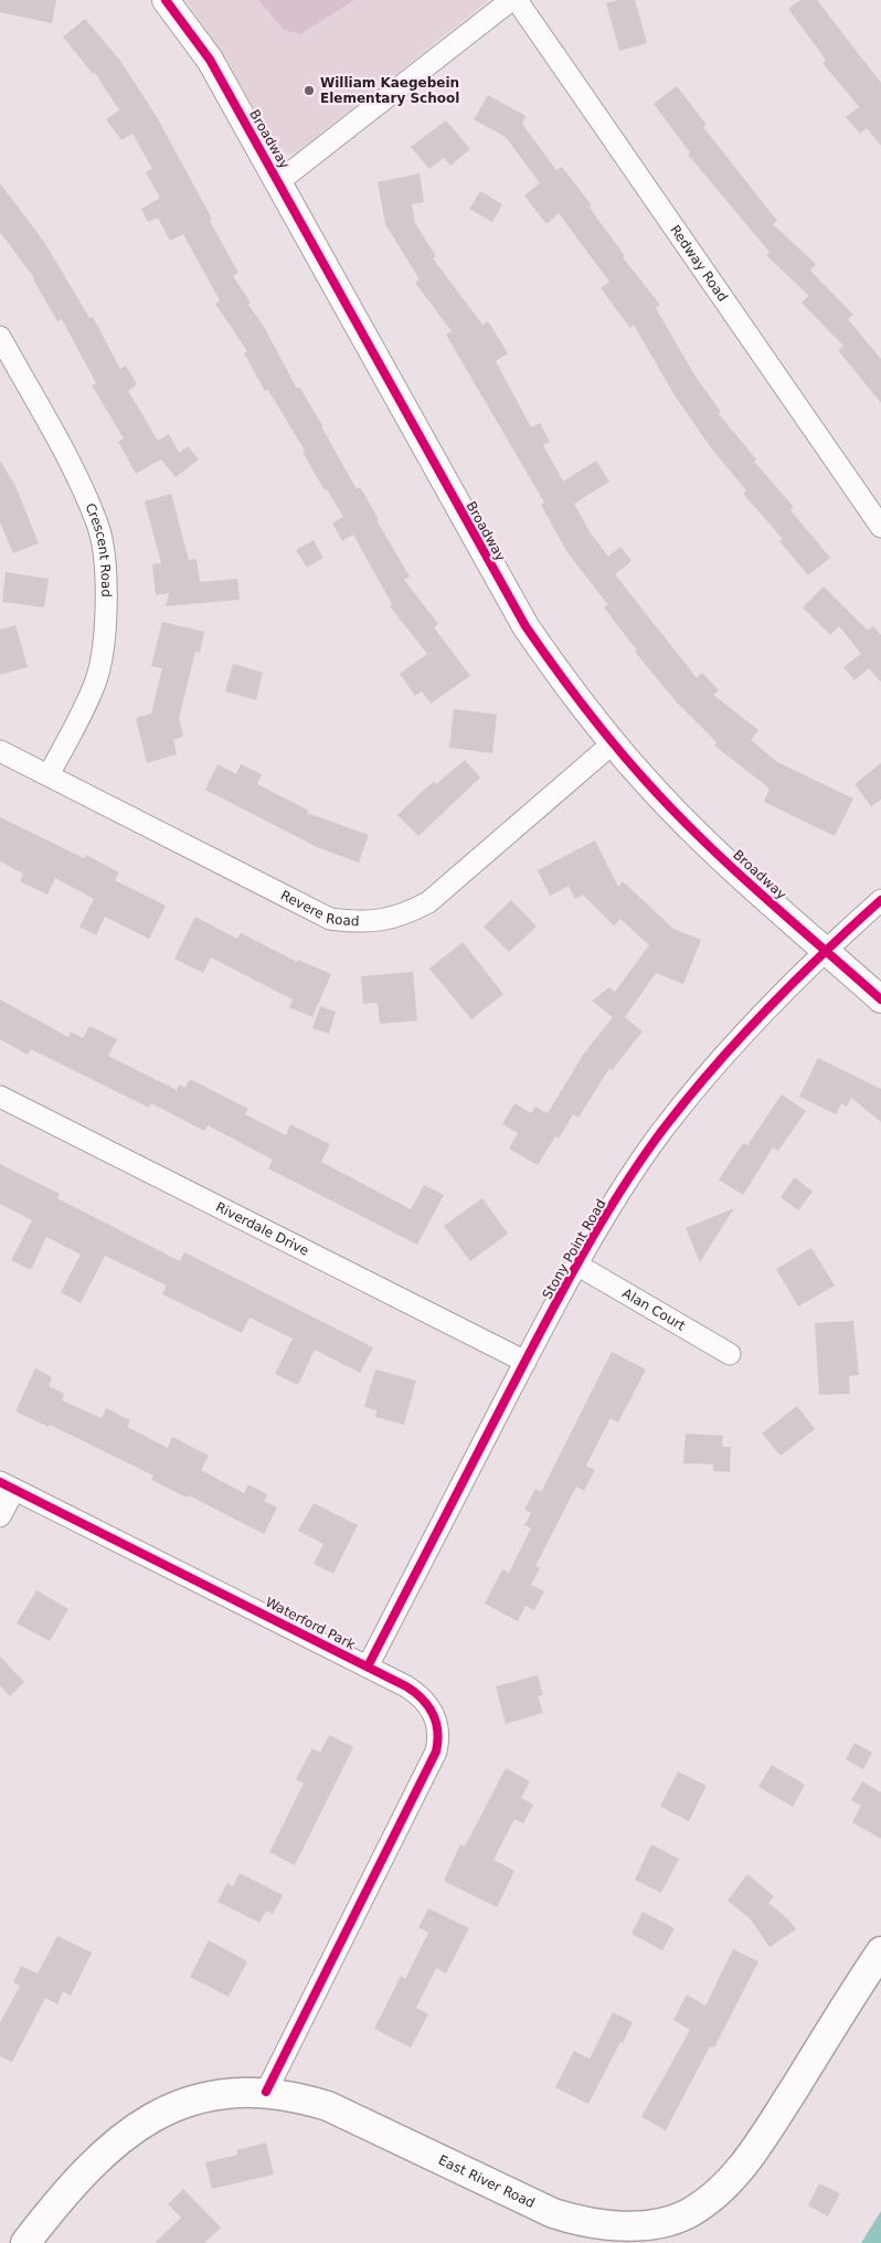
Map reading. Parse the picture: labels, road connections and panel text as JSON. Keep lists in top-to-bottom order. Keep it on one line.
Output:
{"streets":{"main road":["East River Road"],"street":["Broadway","Redway Road","Crescent Road","Revere Road","Riverdale Drive","Stony Point Road","Alan Court","Waterford Park"]},"crossings":[["Broadway","Revere Road"],["Broadway","Stony Point Road"],["Crescent Road","Revere Road"],["Riverdale Drive","Stony Point Road"],["Stony Point Road","Alan Court"],["Stony Point Road","Waterford Park"],["Waterford Park","East River Road"]],"places":["William Kaegebein Elementary School"]}
